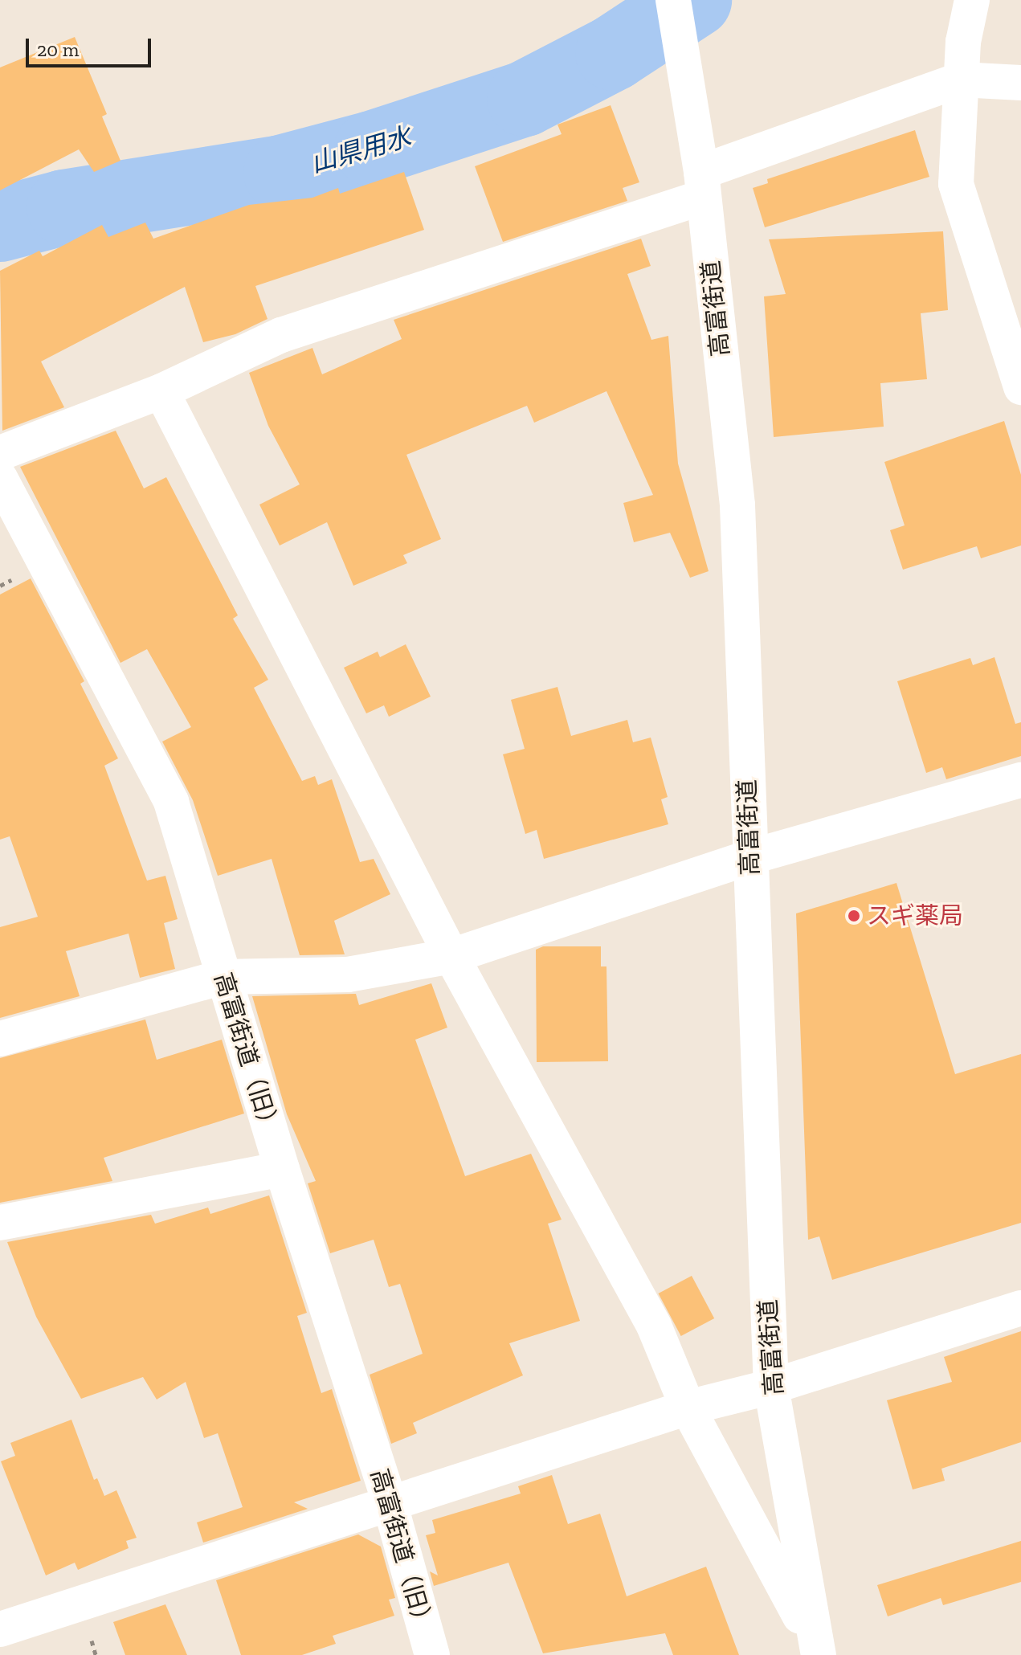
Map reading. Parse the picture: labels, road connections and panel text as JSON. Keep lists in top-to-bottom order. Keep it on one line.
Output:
{"streets":{"street":["高富街道","高富街道（旧）"]},"water":["山県用水"],"places":["スギ薬局"],"scale_bar":"20 m"}
